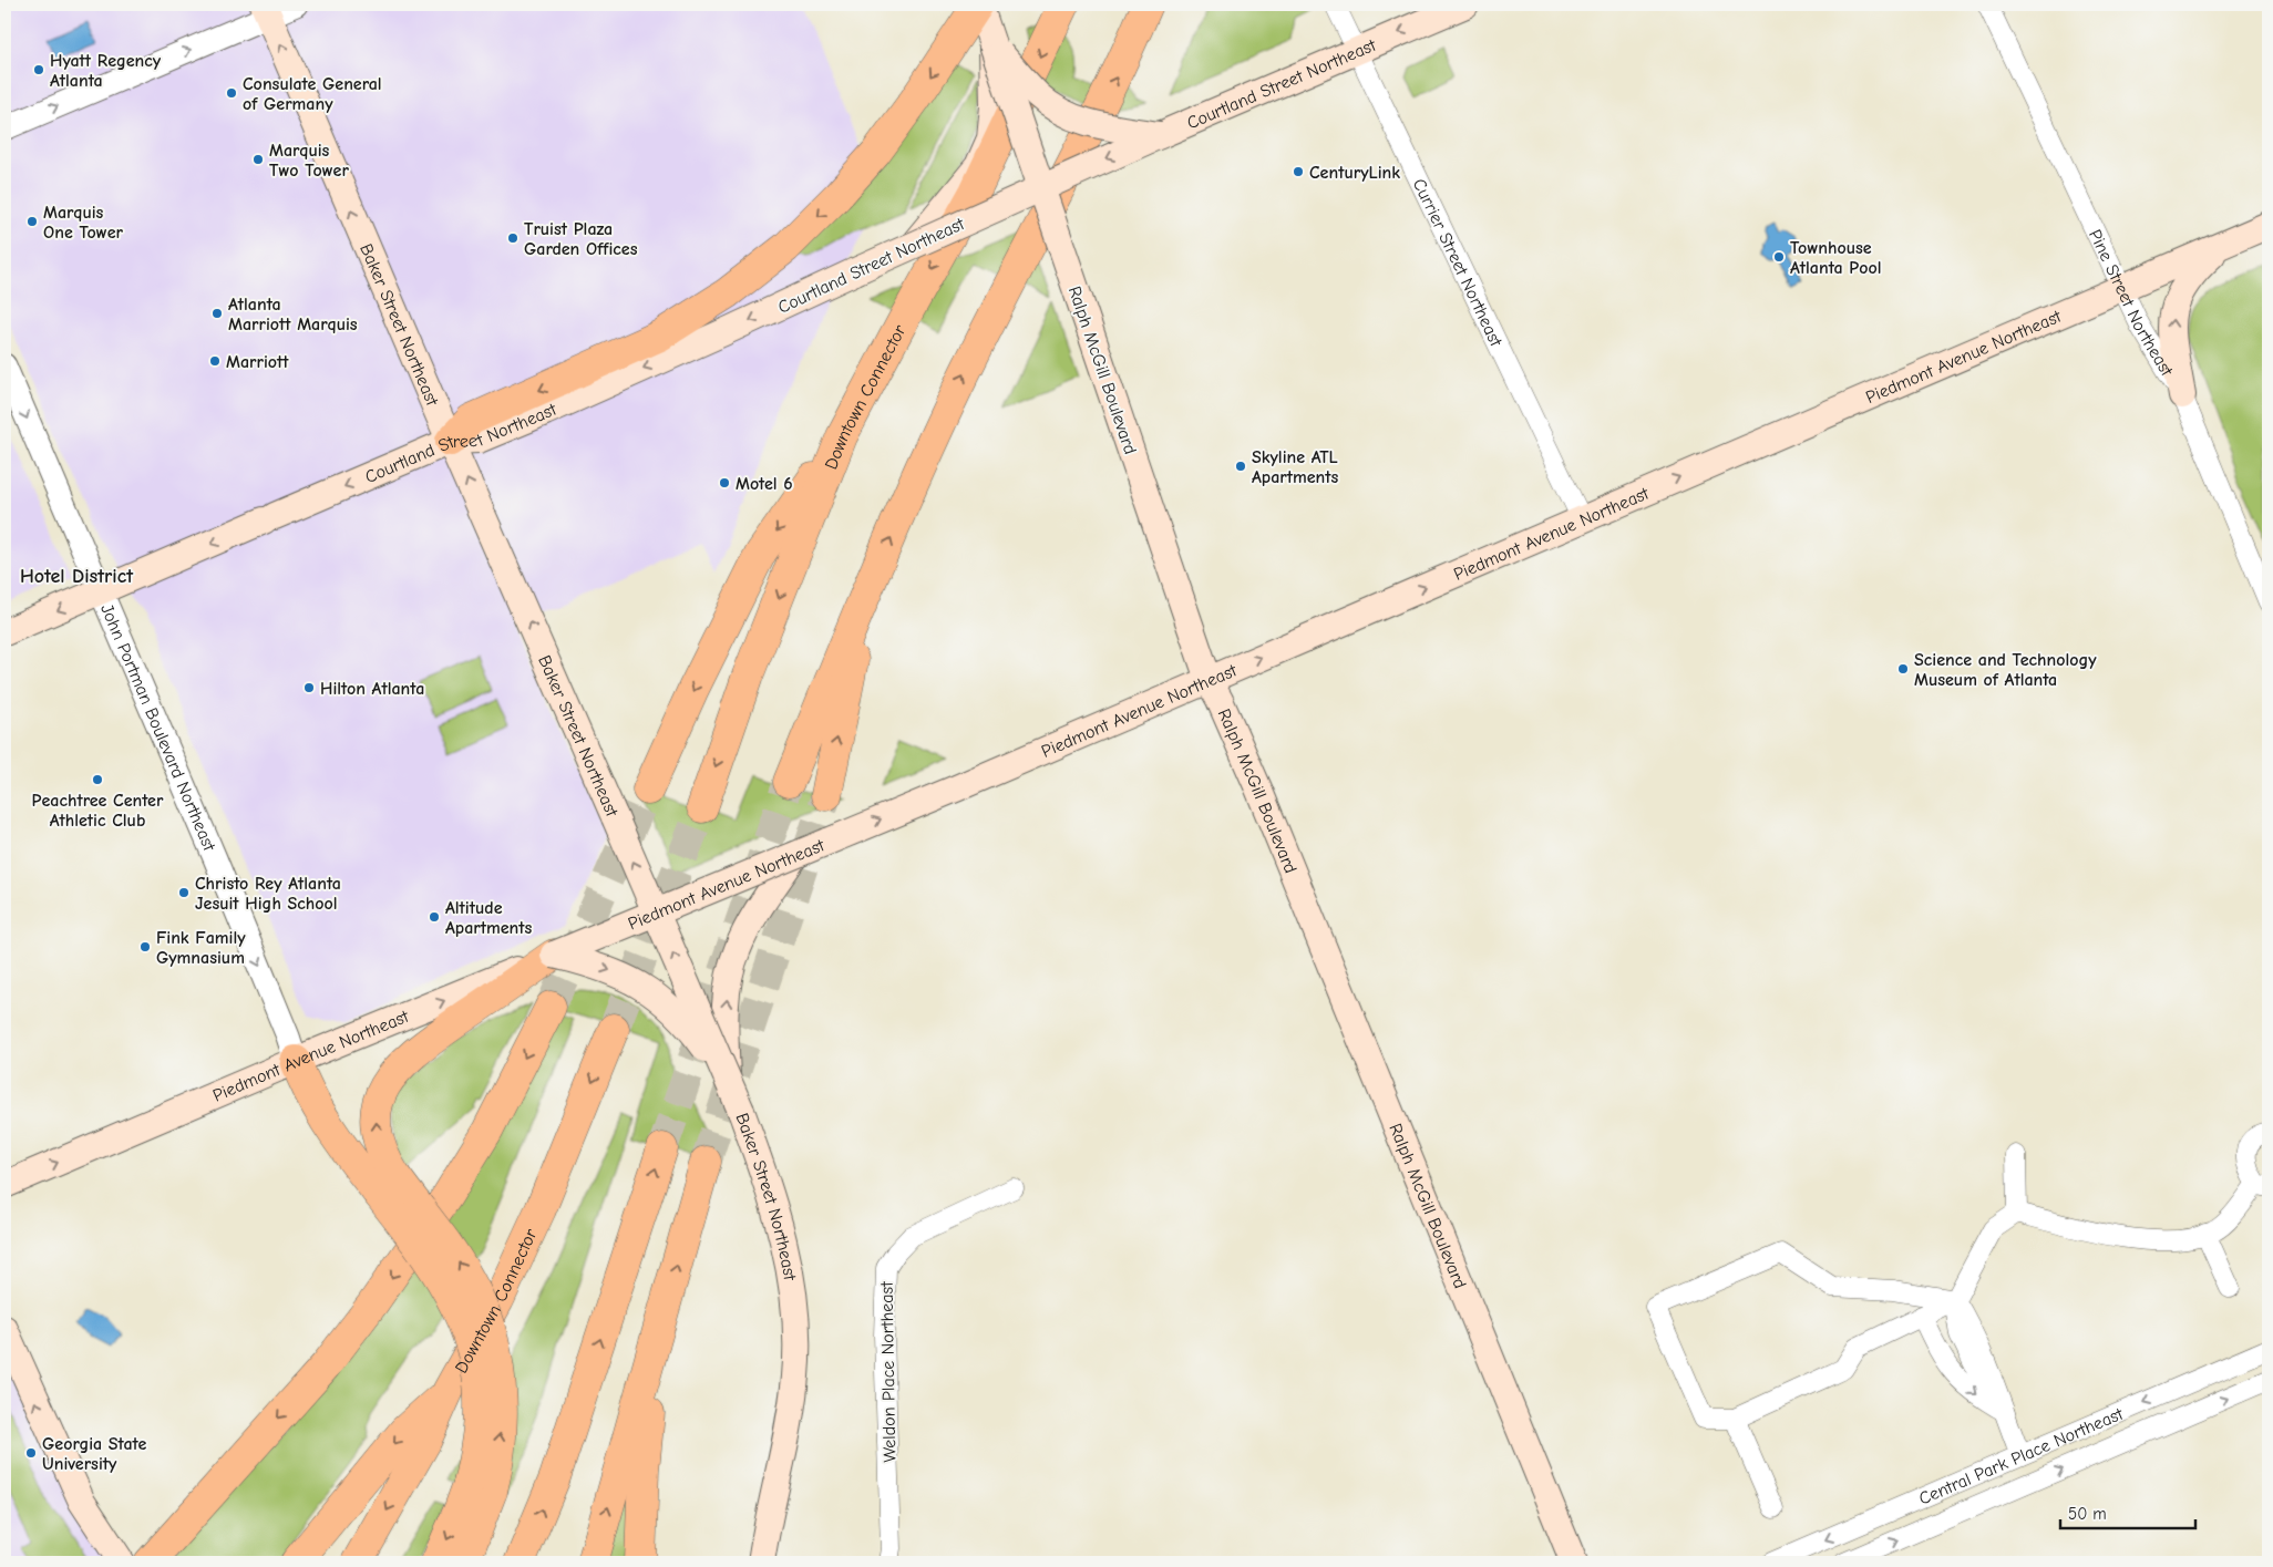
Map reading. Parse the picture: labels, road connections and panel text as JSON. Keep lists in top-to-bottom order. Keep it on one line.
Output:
{"streets":{"highway":["Downtown Connector"],"main road":["Courtland Street Northeast","Baker Street Northeast","Piedmont Avenue Northeast","Ralph McGill Boulevard"],"street":["Currier Street Northeast","Pine Street Northeast","John Portman Boulevard Northeast","Weldon Place Northeast","Central Park Place Northeast"]},"crossings":[["Courtland Street Northeast","Currier Street Northeast"],["Courtland Street Northeast","Baker Street Northeast"],["Courtland Street Northeast","Ralph McGill Boulevard"],["Courtland Street Northeast","John Portman Boulevard Northeast"],["Currier Street Northeast","Piedmont Avenue Northeast"],["Pine Street Northeast","Piedmont Avenue Northeast"],["Baker Street Northeast","Piedmont Avenue Northeast"],["Piedmont Avenue Northeast","Ralph McGill Boulevard"],["Piedmont Avenue Northeast","John Portman Boulevard Northeast"]],"one_way":["Courtland Street Northeast","Baker Street Northeast","Piedmont Avenue Northeast","John Portman Boulevard Northeast"],"districts":["Hotel District"],"places":["Hyatt Regency Atlanta","Consulate General of Germany","Marquis Two Tower","CenturyLink","Marquis One Tower","Truist Plaza Garden Offices","Townhouse Atlanta Pool","Atlanta Marriott Marquis","Marriott","Skyline ATL Apartments","Motel 6","Science and Technology Museum of Atlanta","Hilton Atlanta","Peachtree Center Athletic Club","Christo Rey Atlanta Jesuit High School","Altitude Apartments","Fink Family Gymnasium","Georgia State University"],"scale_bar":"50 m"}
